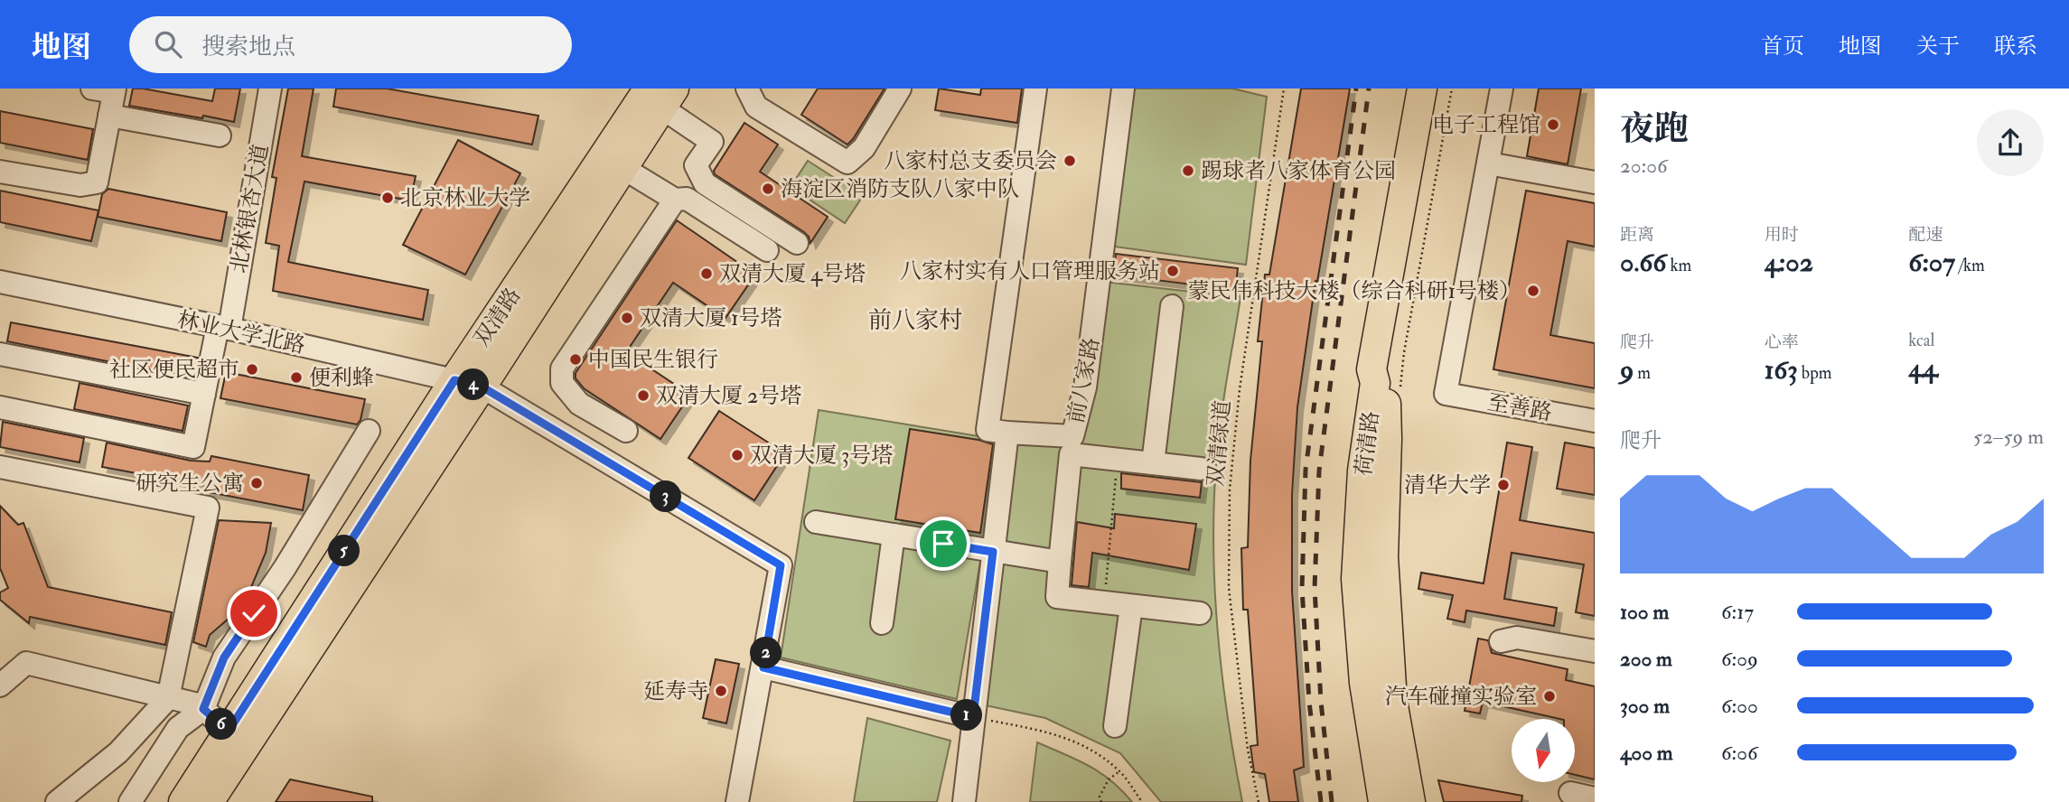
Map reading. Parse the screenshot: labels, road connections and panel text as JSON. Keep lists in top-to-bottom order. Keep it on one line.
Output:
{"streets":{"main road":["双清路","荷清路"],"street":["北林银杏大道","林业大学北路","前八家路","至善路"],"path":["双清绿道"]},"crossings":[["北林银杏大道","林业大学北路"],["双清路","林业大学北路"]],"districts":["前八家村"],"places":["电子工程馆","八家村总支委员会","踢球者八家体育公园","海淀区消防支队八家中队","北京林业大学","八家村实有人口管理服务站","双清大厦 4号塔","蒙民伟科技大楼（综合科研1号楼）","双清大厦 1号塔","中国民生银行","社区便民超市","便利蜂","双清大厦 2号塔","双清大厦 3号塔","研究生公寓","清华大学","延寿寺","汽车碰撞实验室"],"north":"bottom","page":{"header":"地图","search":"搜索地点","nav":["首页","地图","关于","联系"],"heading":["夜跑","20:06"],"stats":[["距离","0.66 km"],["用时","4:02"],["配速","6:07 /km"],["爬升","9 m"],["心率","163 bpm"],["kcal","44"]],"pins":["4","3","5","2","1","6"],"chart":["爬升","52–59 m"],"list":[{"name":"100 m","note":"6:17"},{"name":"200 m","note":"6:09"},{"name":"300 m","note":"6:00"},{"name":"400 m","note":"6:06"}]}}
